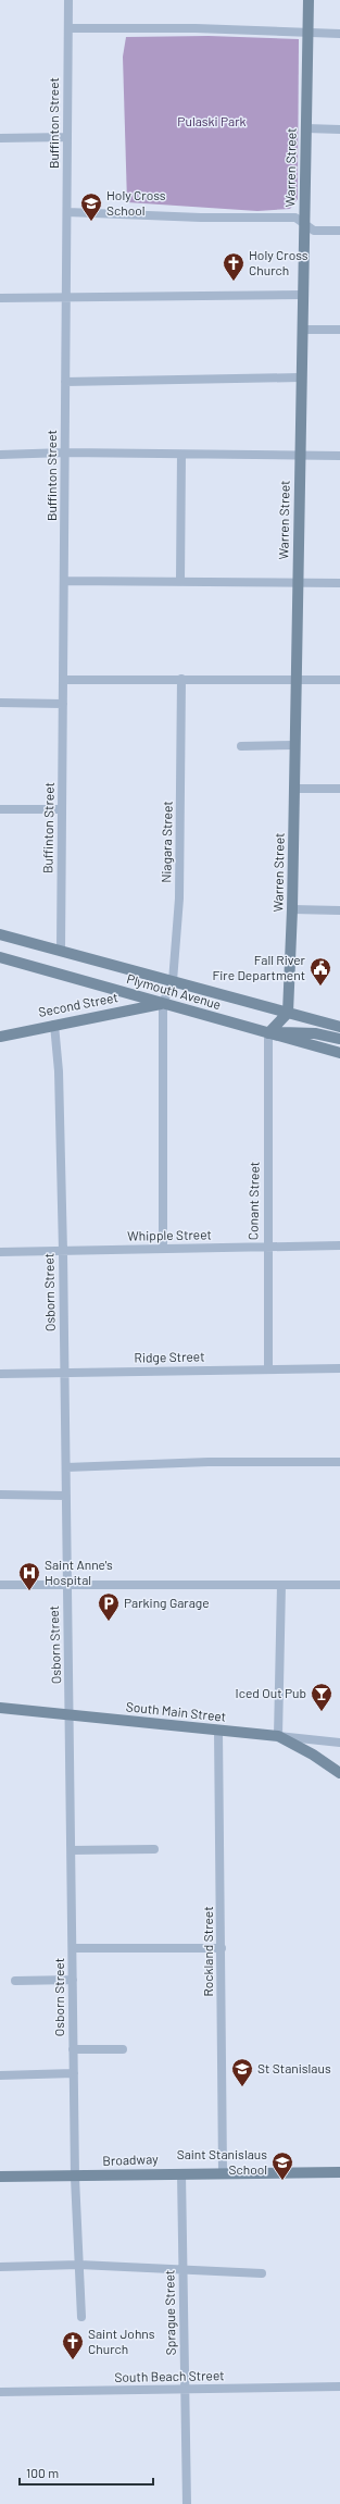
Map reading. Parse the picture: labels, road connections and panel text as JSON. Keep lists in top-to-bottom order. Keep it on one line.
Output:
{"streets":{"main road":["Warren Street","Plymouth Avenue","Second Street","South Main Street","Broadway"],"street":["Buffinton Street","Niagara Street","Conant Street","Whipple Street","Osborn Street","Ridge Street","Rockland Street","Sprague Street","South Beach Street"]},"crossings":[["Buffinton Street","Plymouth Avenue"],["Warren Street","Plymouth Avenue"],["Niagara Street","Plymouth Avenue"],["Niagara Street","Second Street"],["Plymouth Avenue","Second Street"],["Plymouth Avenue","Conant Street"],["Second Street","Osborn Street"],["Conant Street","Whipple Street"],["Conant Street","Ridge Street"],["Whipple Street","Osborn Street"],["Osborn Street","Ridge Street"],["Osborn Street","South Main Street"],["Osborn Street","Broadway"],["South Main Street","Rockland Street"],["Rockland Street","Broadway"],["Broadway","Sprague Street"],["Sprague Street","South Beach Street"]],"parks":["Pulaski Park"],"places":{"school or university":["Holy Cross School","St Stanislaus","Saint Stanislaus School"],"church":["Holy Cross Church","Saint Johns Church"],"public building":["Fall River Fire Department"],"hospital":["Saint Anne's Hospital"],"parking":["Parking Garage"],"bar":["Iced Out Pub"]},"scale_bar":"100 m"}
